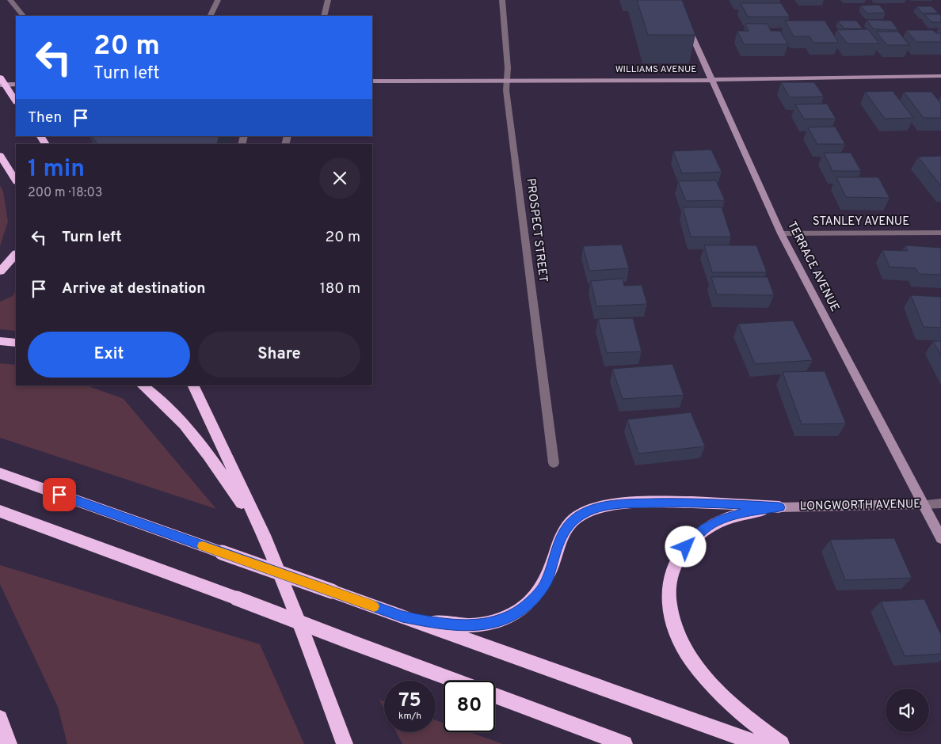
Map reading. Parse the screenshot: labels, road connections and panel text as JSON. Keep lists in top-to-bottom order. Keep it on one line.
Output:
{"streets":{"main road":["WILLIAMS AVENUE","TERRACE AVENUE","LONGWORTH AVENUE"],"street":["STANLEY AVENUE","PROSPECT STREET"]},"crossings":[["WILLIAMS AVENUE","PROSPECT STREET"],["WILLIAMS AVENUE","TERRACE AVENUE"],["STANLEY AVENUE","TERRACE AVENUE"],["TERRACE AVENUE","LONGWORTH AVENUE"]],"page":{"turn":["20 m","Turn left"],"then":"Then","heading":["1 min","200 m · 18:03"],"list":[{"name":"Turn left","value":"20 m"},{"name":"Arrive at destination","value":"180 m"}],"buttons":["Exit","Share"],"speed":"75 km/h","limit":"80"}}
